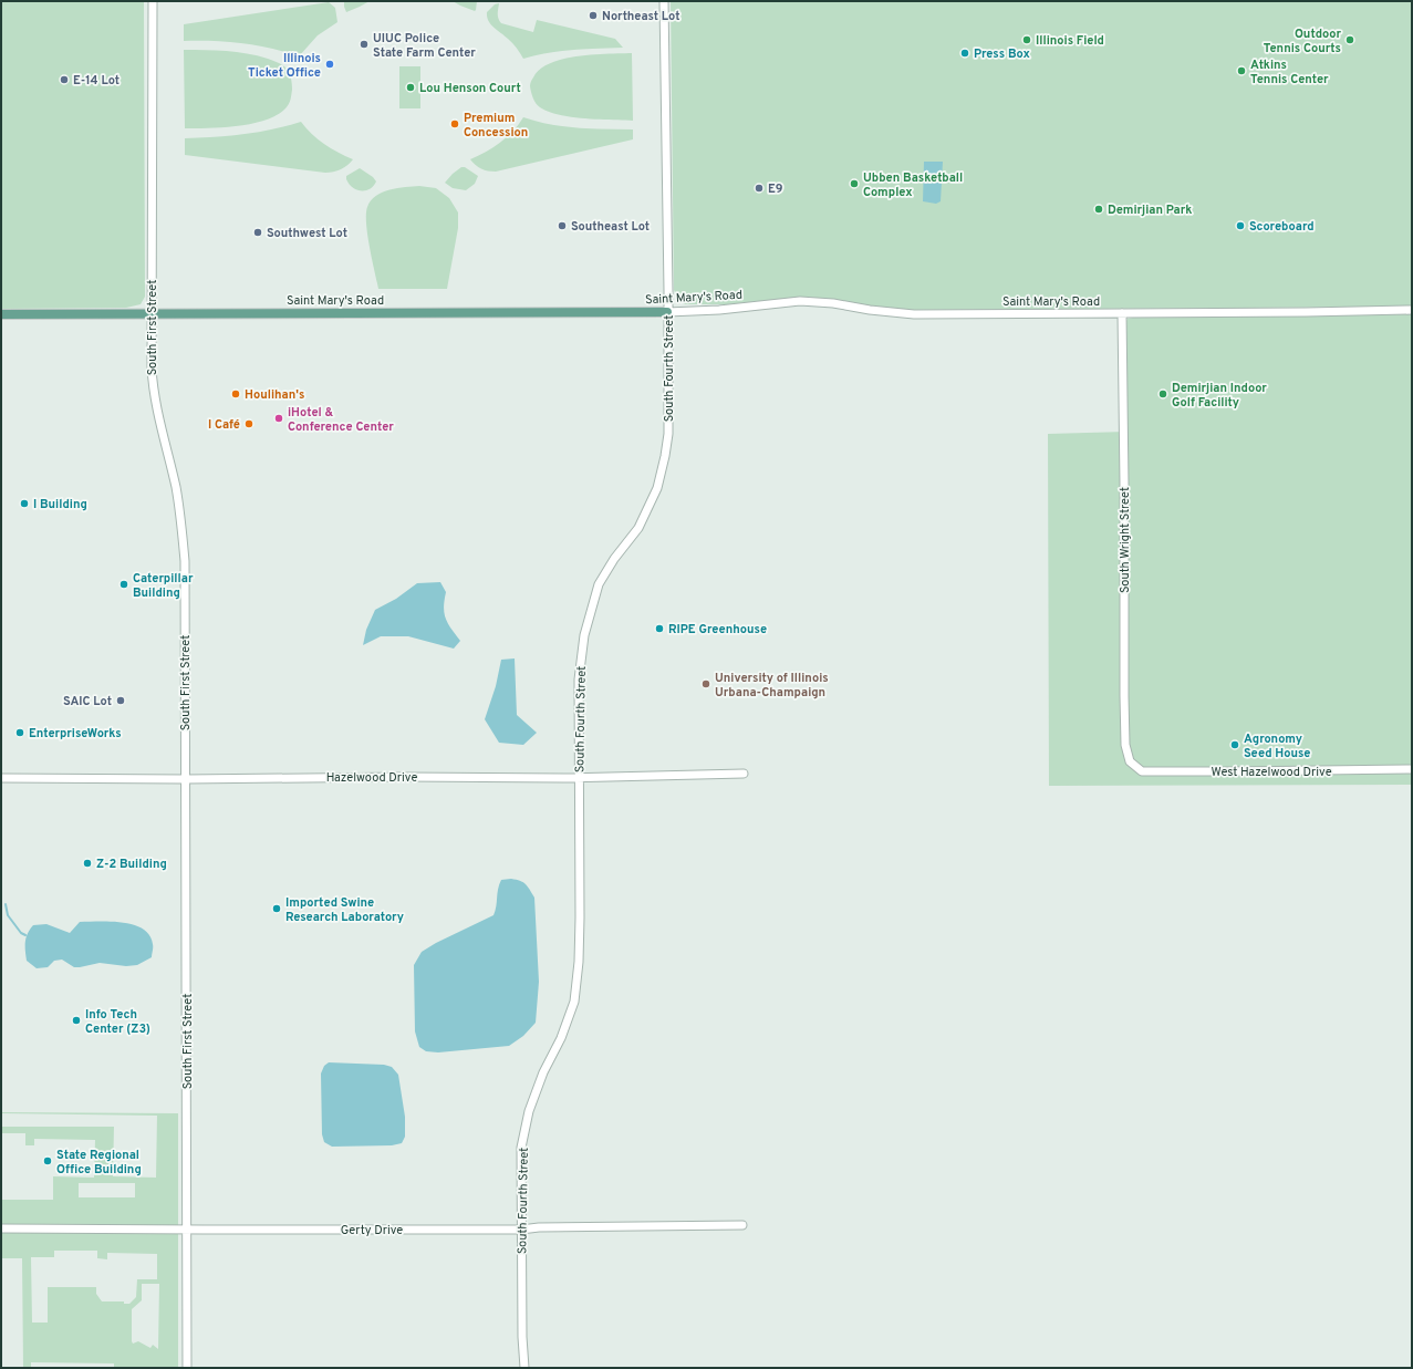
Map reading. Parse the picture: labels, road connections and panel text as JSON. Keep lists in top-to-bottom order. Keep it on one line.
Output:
{"streets":{"main road":["Saint Mary's Road"],"street":["South First Street","South Fourth Street","South Wright Street","West Hazelwood Drive","Hazelwood Drive","Gerty Drive"]},"crossings":[["Saint Mary's Road","South First Street"],["Saint Mary's Road","South Fourth Street"],["Saint Mary's Road","South Wright Street"],["South First Street","Hazelwood Drive"],["South First Street","Gerty Drive"],["South Fourth Street","Hazelwood Drive"],["South Fourth Street","Gerty Drive"],["South Wright Street","West Hazelwood Drive"]],"places":["Northeast Lot","Illinois Field","Outdoor Tennis Courts","UIUC Police State Farm Center","Press Box","Illinois Ticket Office","Atkins Tennis Center","E-14 Lot","Lou Henson Court","Premium Concession","Ubben Basketball Complex","E9","Demirjian Park","Southeast Lot","Scoreboard","Southwest Lot","Houlihan's","Demirjian Indoor Golf Facility","iHotel & Conference Center","I Café","I Building","Caterpillar Building","RIPE Greenhouse","University of Illinois Urbana-Champaign","SAIC Lot","EnterpriseWorks","Agronomy Seed House","Z-2 Building","Imported Swine Research Laboratory","Info Tech Center (Z3)","State Regional Office Building"]}
